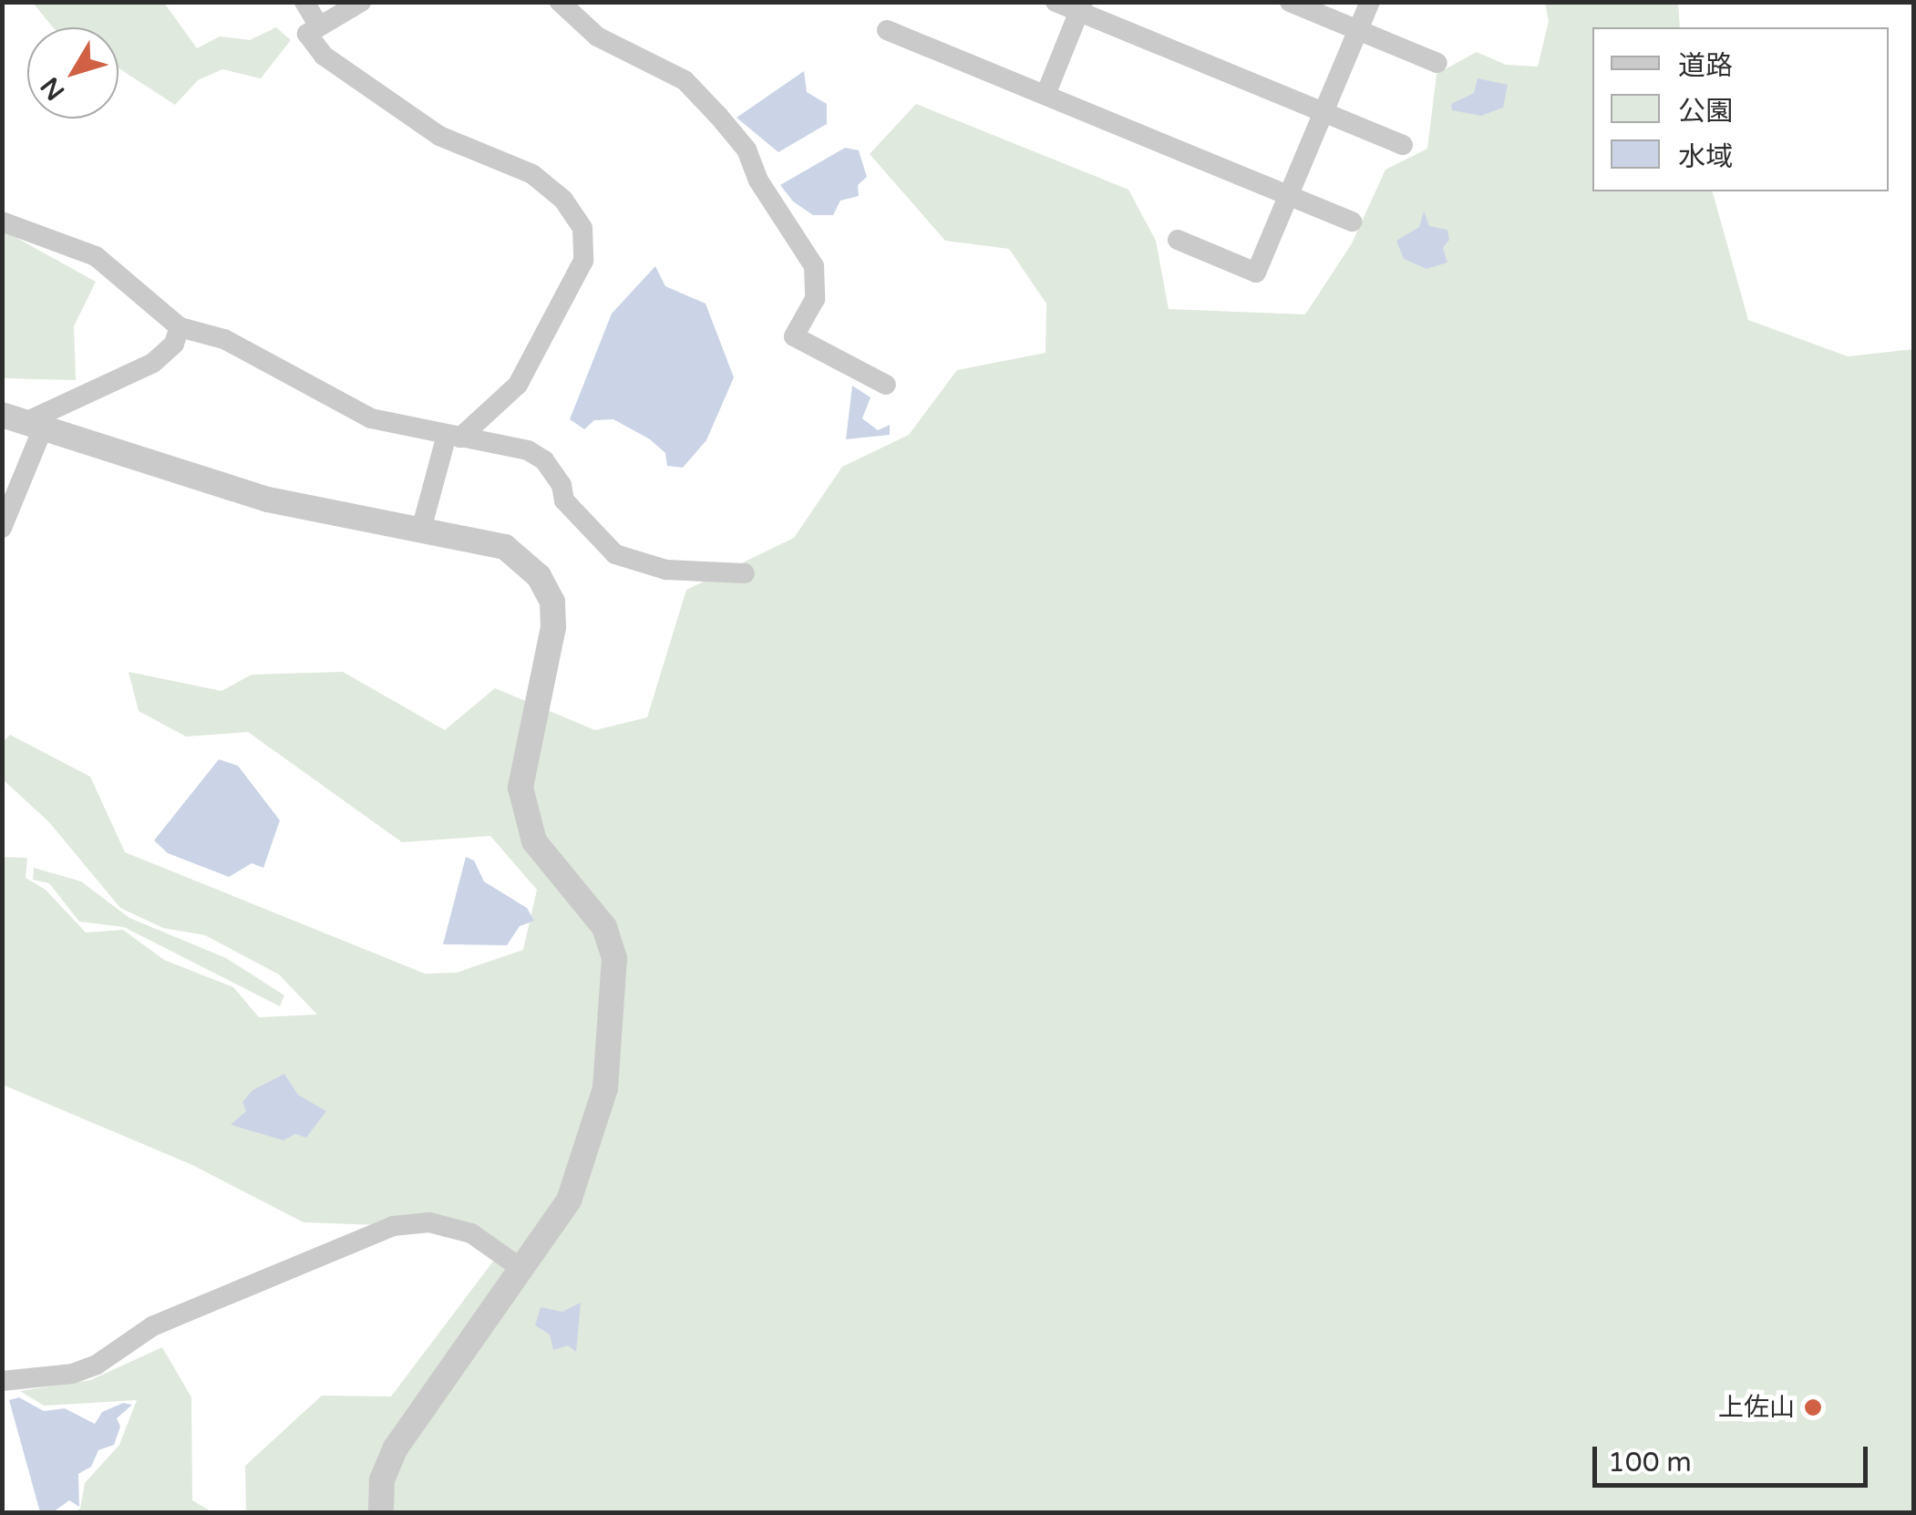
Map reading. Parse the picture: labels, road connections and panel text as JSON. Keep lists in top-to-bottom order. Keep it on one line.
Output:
{"places":["上佐山"],"legend":["道路","公園","水域"],"scale_bar":"100 m","north":"bottom left"}
